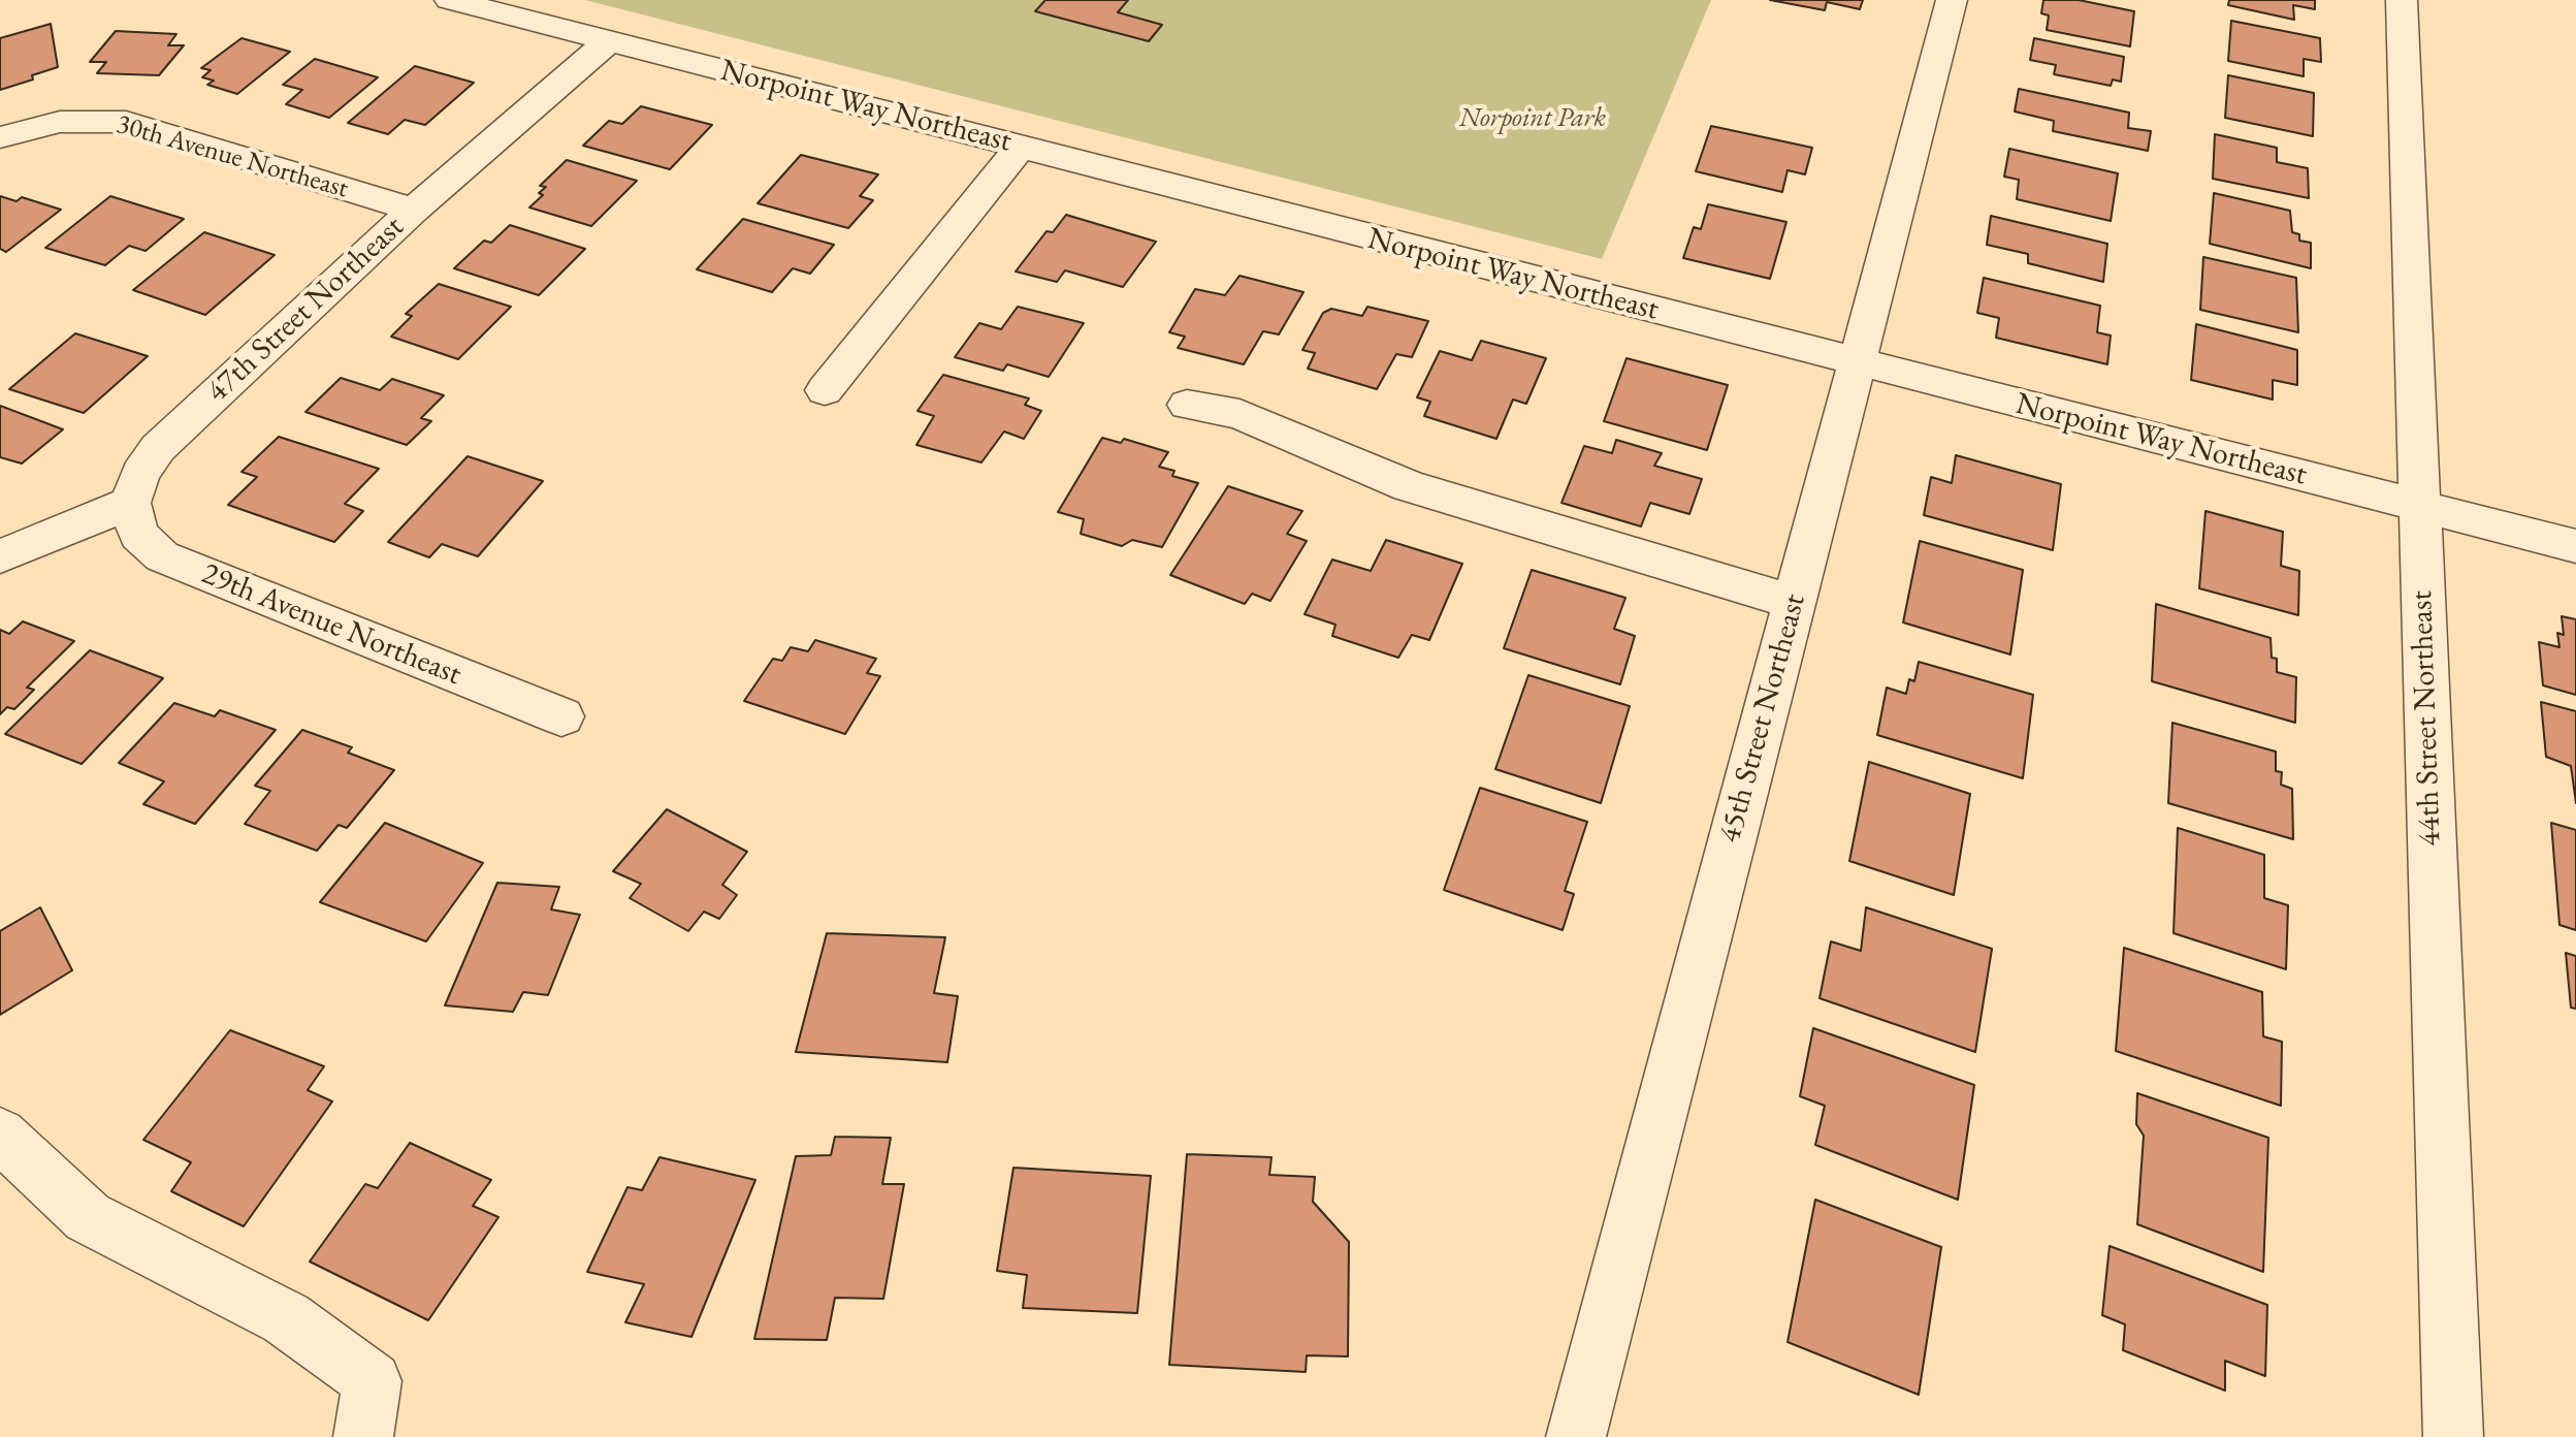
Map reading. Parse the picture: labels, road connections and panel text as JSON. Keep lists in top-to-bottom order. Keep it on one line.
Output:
{"streets":{"street":["Norpoint Way Northeast","30th Avenue Northeast","47th Street Northeast","29th Avenue Northeast","45th Street Northeast","44th Street Northeast"]},"crossings":[["Norpoint Way Northeast","47th Street Northeast"],["Norpoint Way Northeast","45th Street Northeast"],["Norpoint Way Northeast","44th Street Northeast"],["30th Avenue Northeast","47th Street Northeast"],["47th Street Northeast","29th Avenue Northeast"]],"parks":["Norpoint Park"]}
